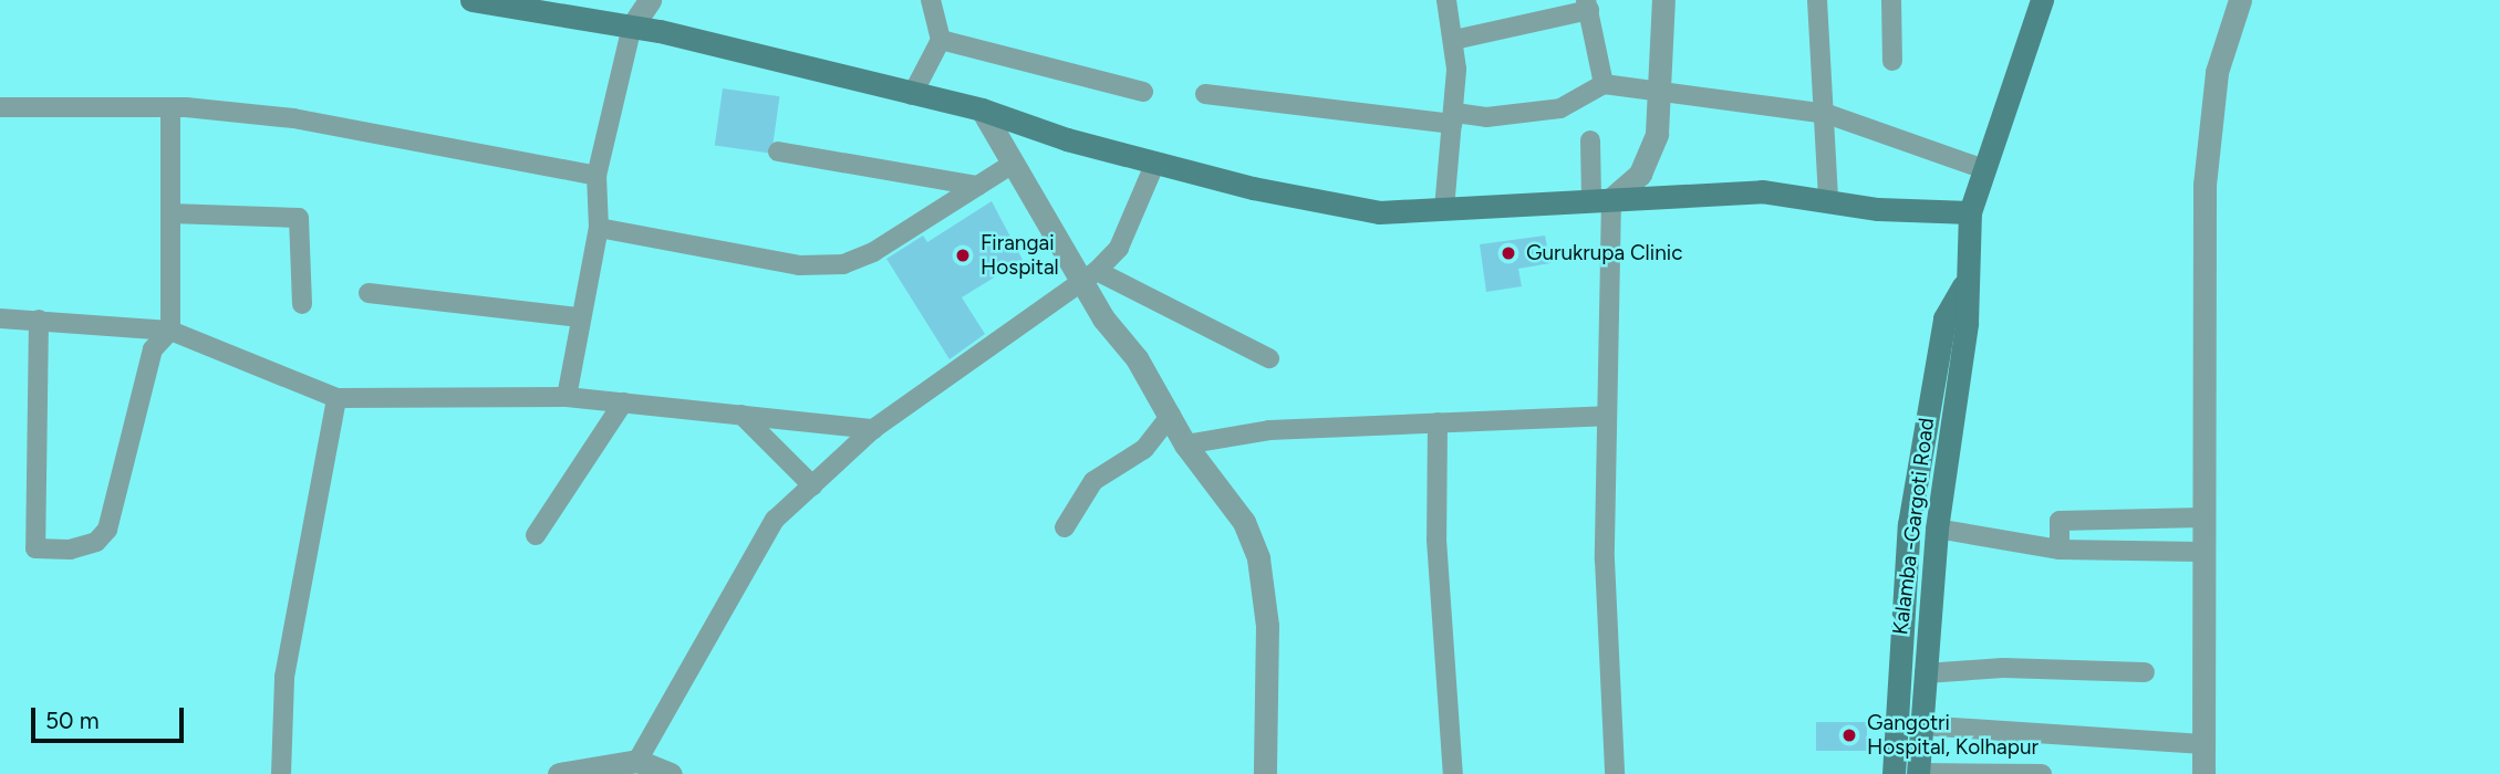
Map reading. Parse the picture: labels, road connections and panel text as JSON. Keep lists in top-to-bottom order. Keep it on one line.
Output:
{"streets":{"main road":["Kalamba -Gargoti Road"]},"places":["Gurukrupa Clinic","Firangai Hospital","Gangotri Hospital, Kolhapur"],"scale_bar":"50 m"}
